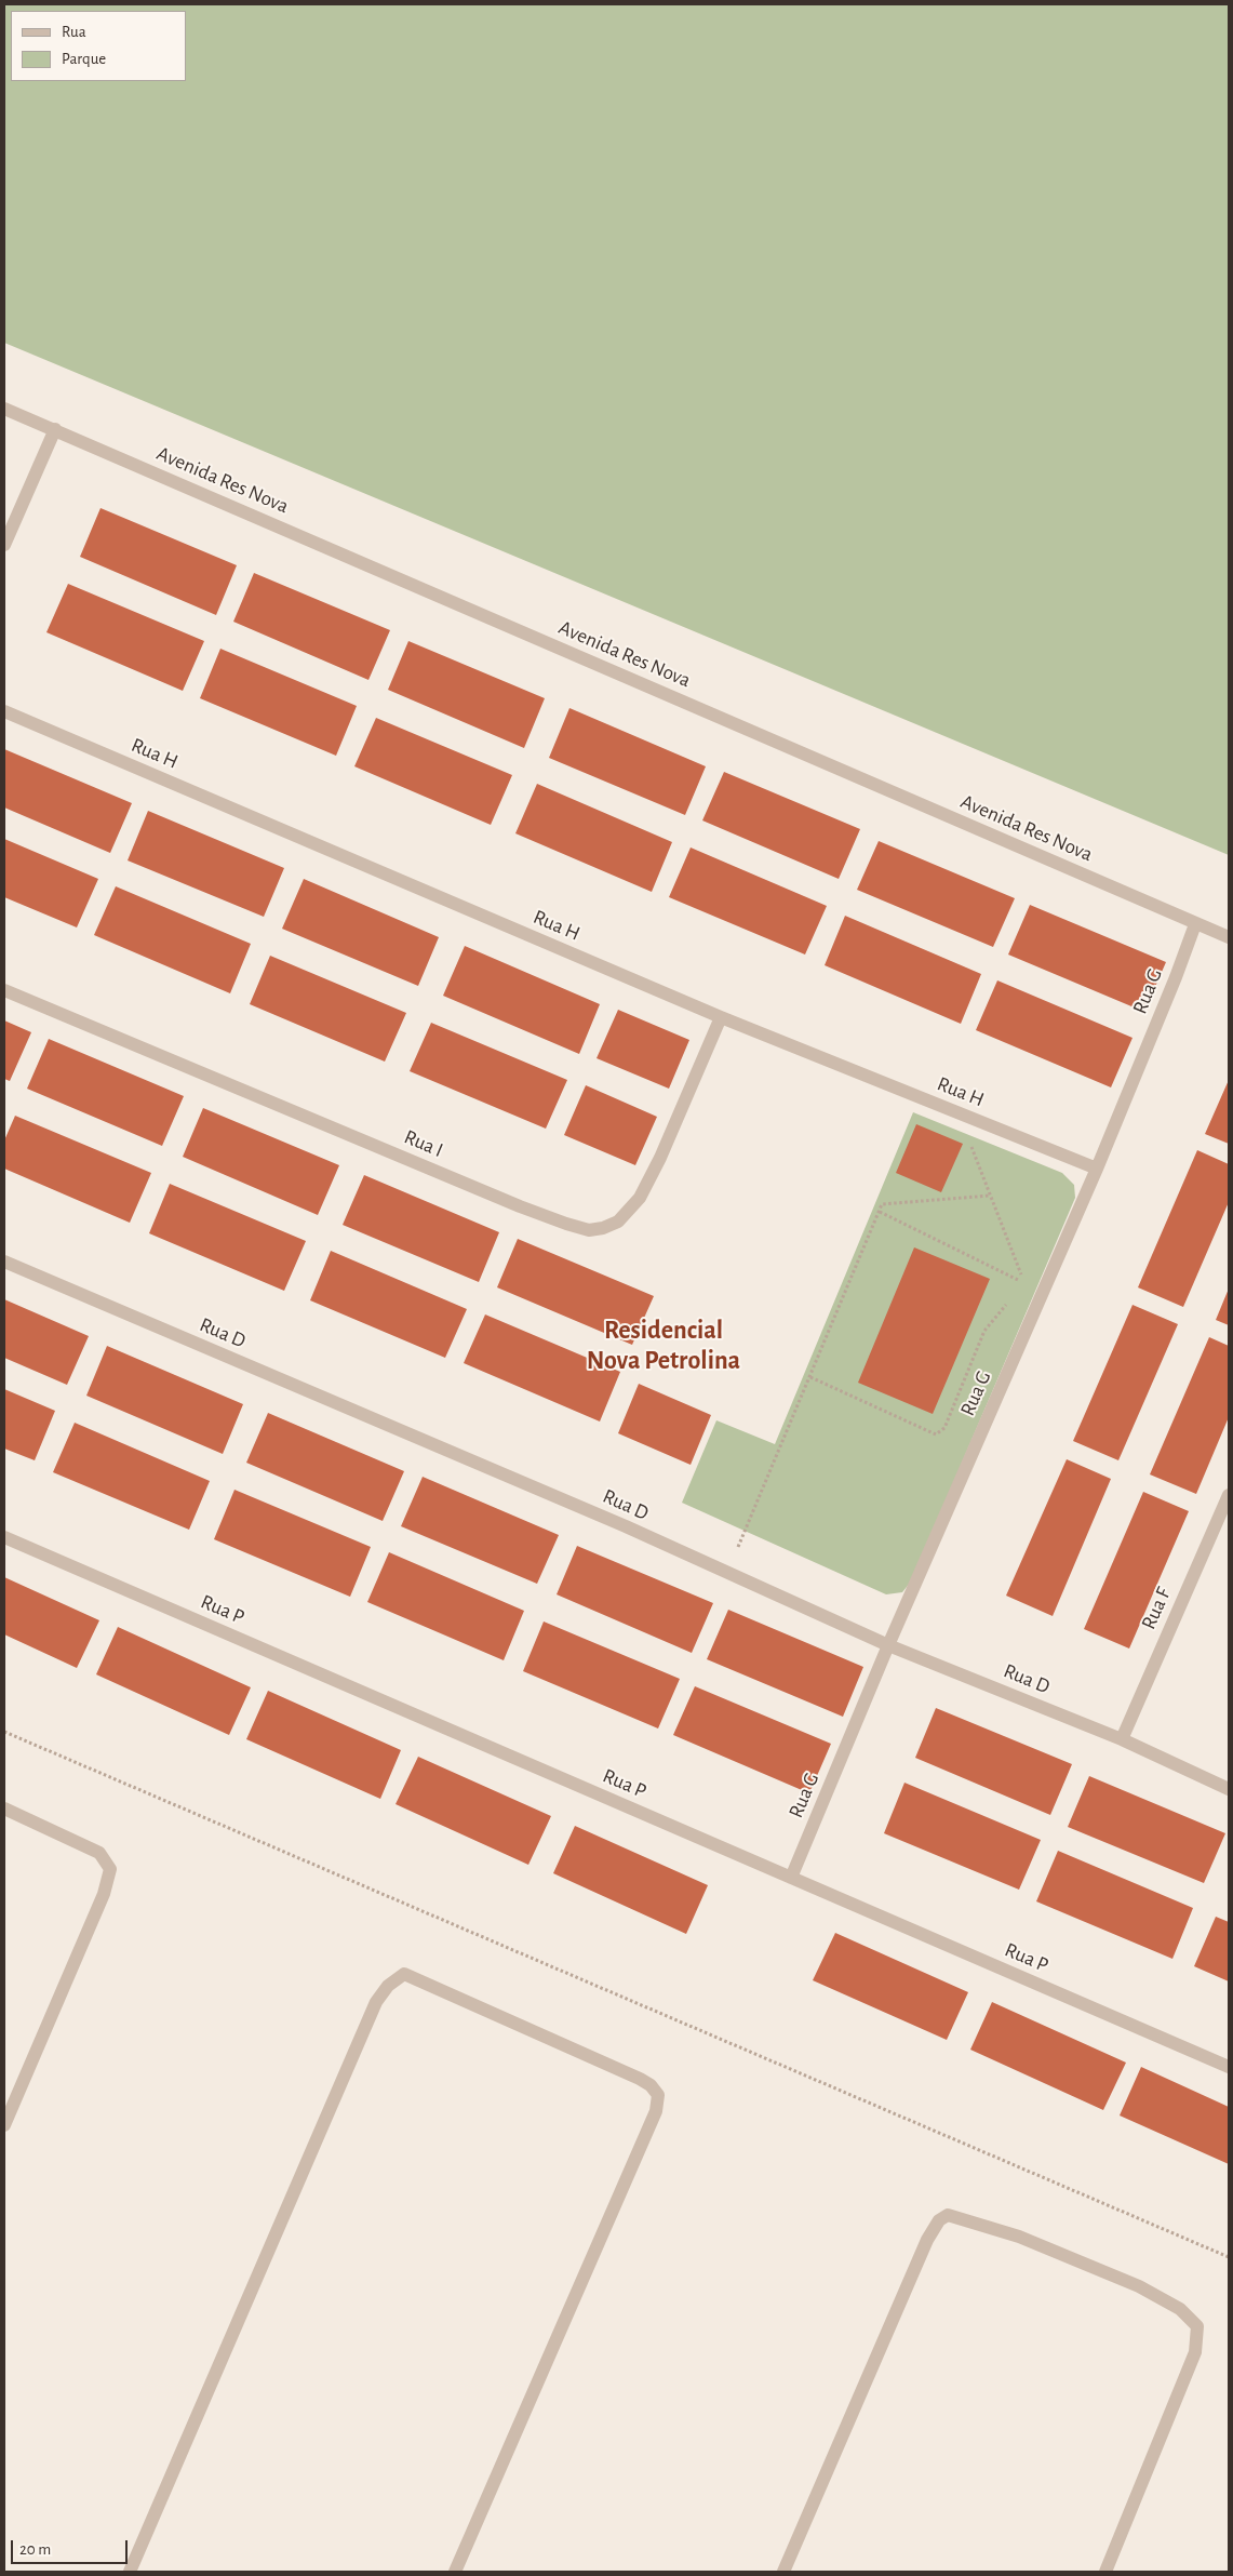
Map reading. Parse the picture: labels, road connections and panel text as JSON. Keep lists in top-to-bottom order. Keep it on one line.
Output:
{"streets":{"street":["Avenida Res Nova","Rua H","Rua G","Rua I","Rua D","Rua F","Rua P"]},"crossings":[["Avenida Res Nova","Rua G"],["Rua H","Rua G"],["Rua H","Rua I"],["Rua G","Rua D"],["Rua G","Rua P"],["Rua D","Rua F"]],"districts":["Residencial Nova Petrolina"],"legend":["Rua","Parque"],"scale_bar":"20 m"}
